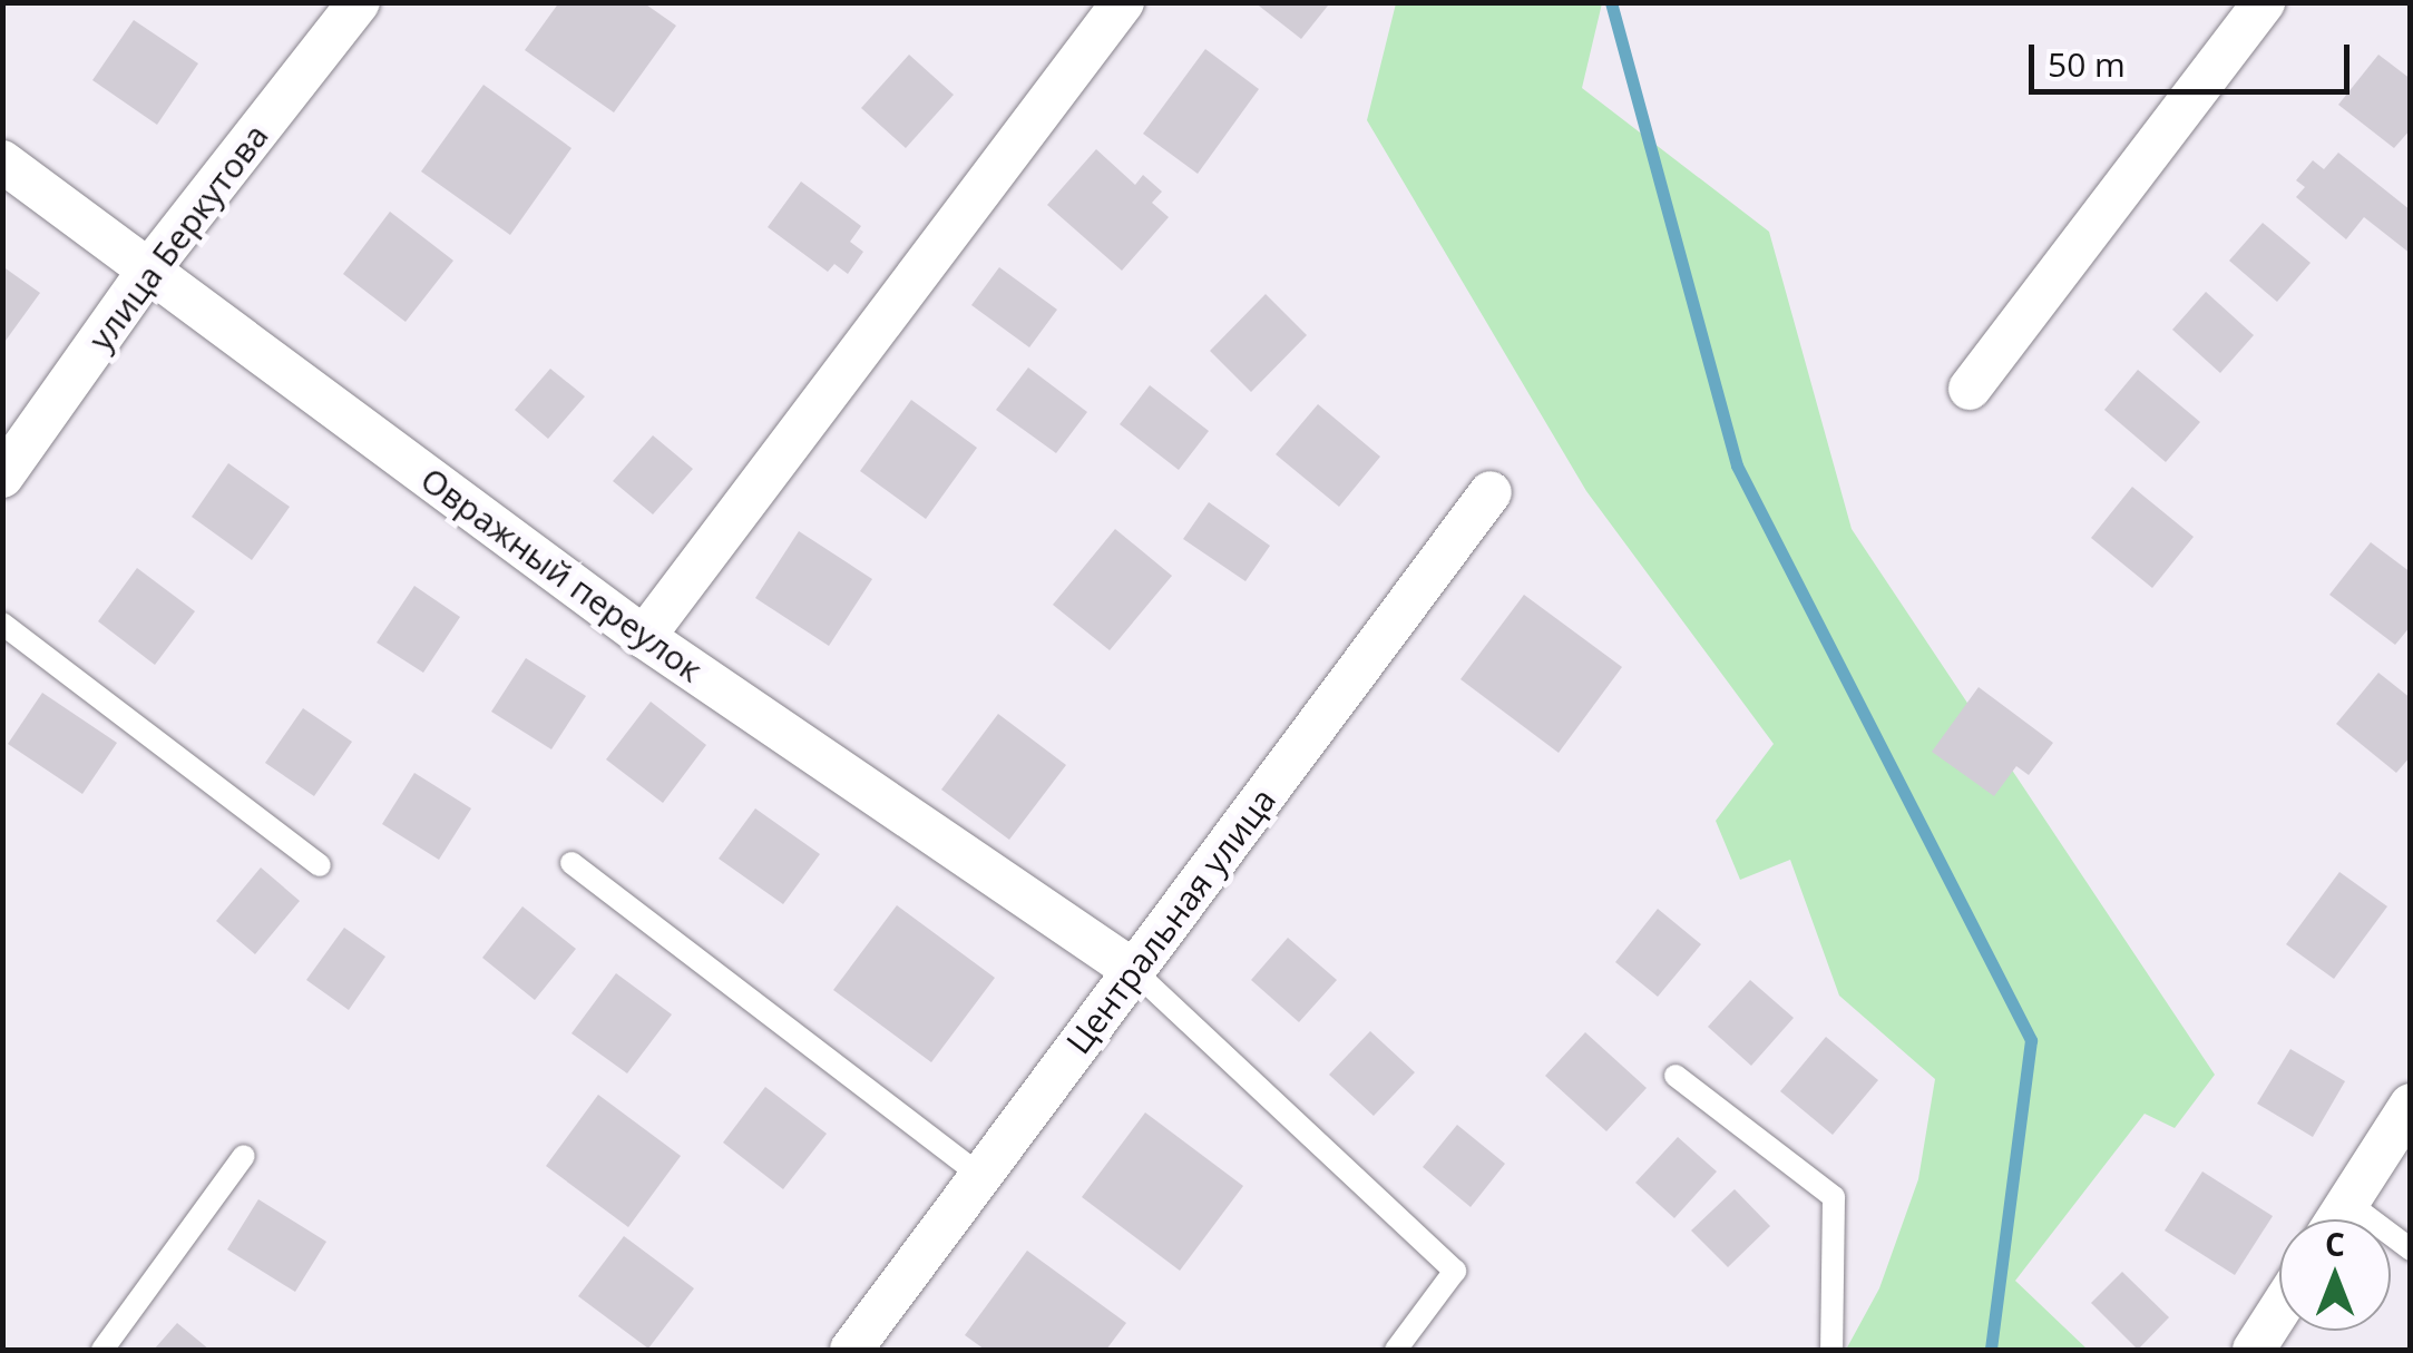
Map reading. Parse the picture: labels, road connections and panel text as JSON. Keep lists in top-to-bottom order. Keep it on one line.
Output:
{"streets":{"street":["улица Беркутова","Овражный переулок","Центральная улица"]},"crossings":[["улица Беркутова","Овражный переулок"],["Овражный переулок","Центральная улица"]],"scale_bar":"50 m","north":"top"}
